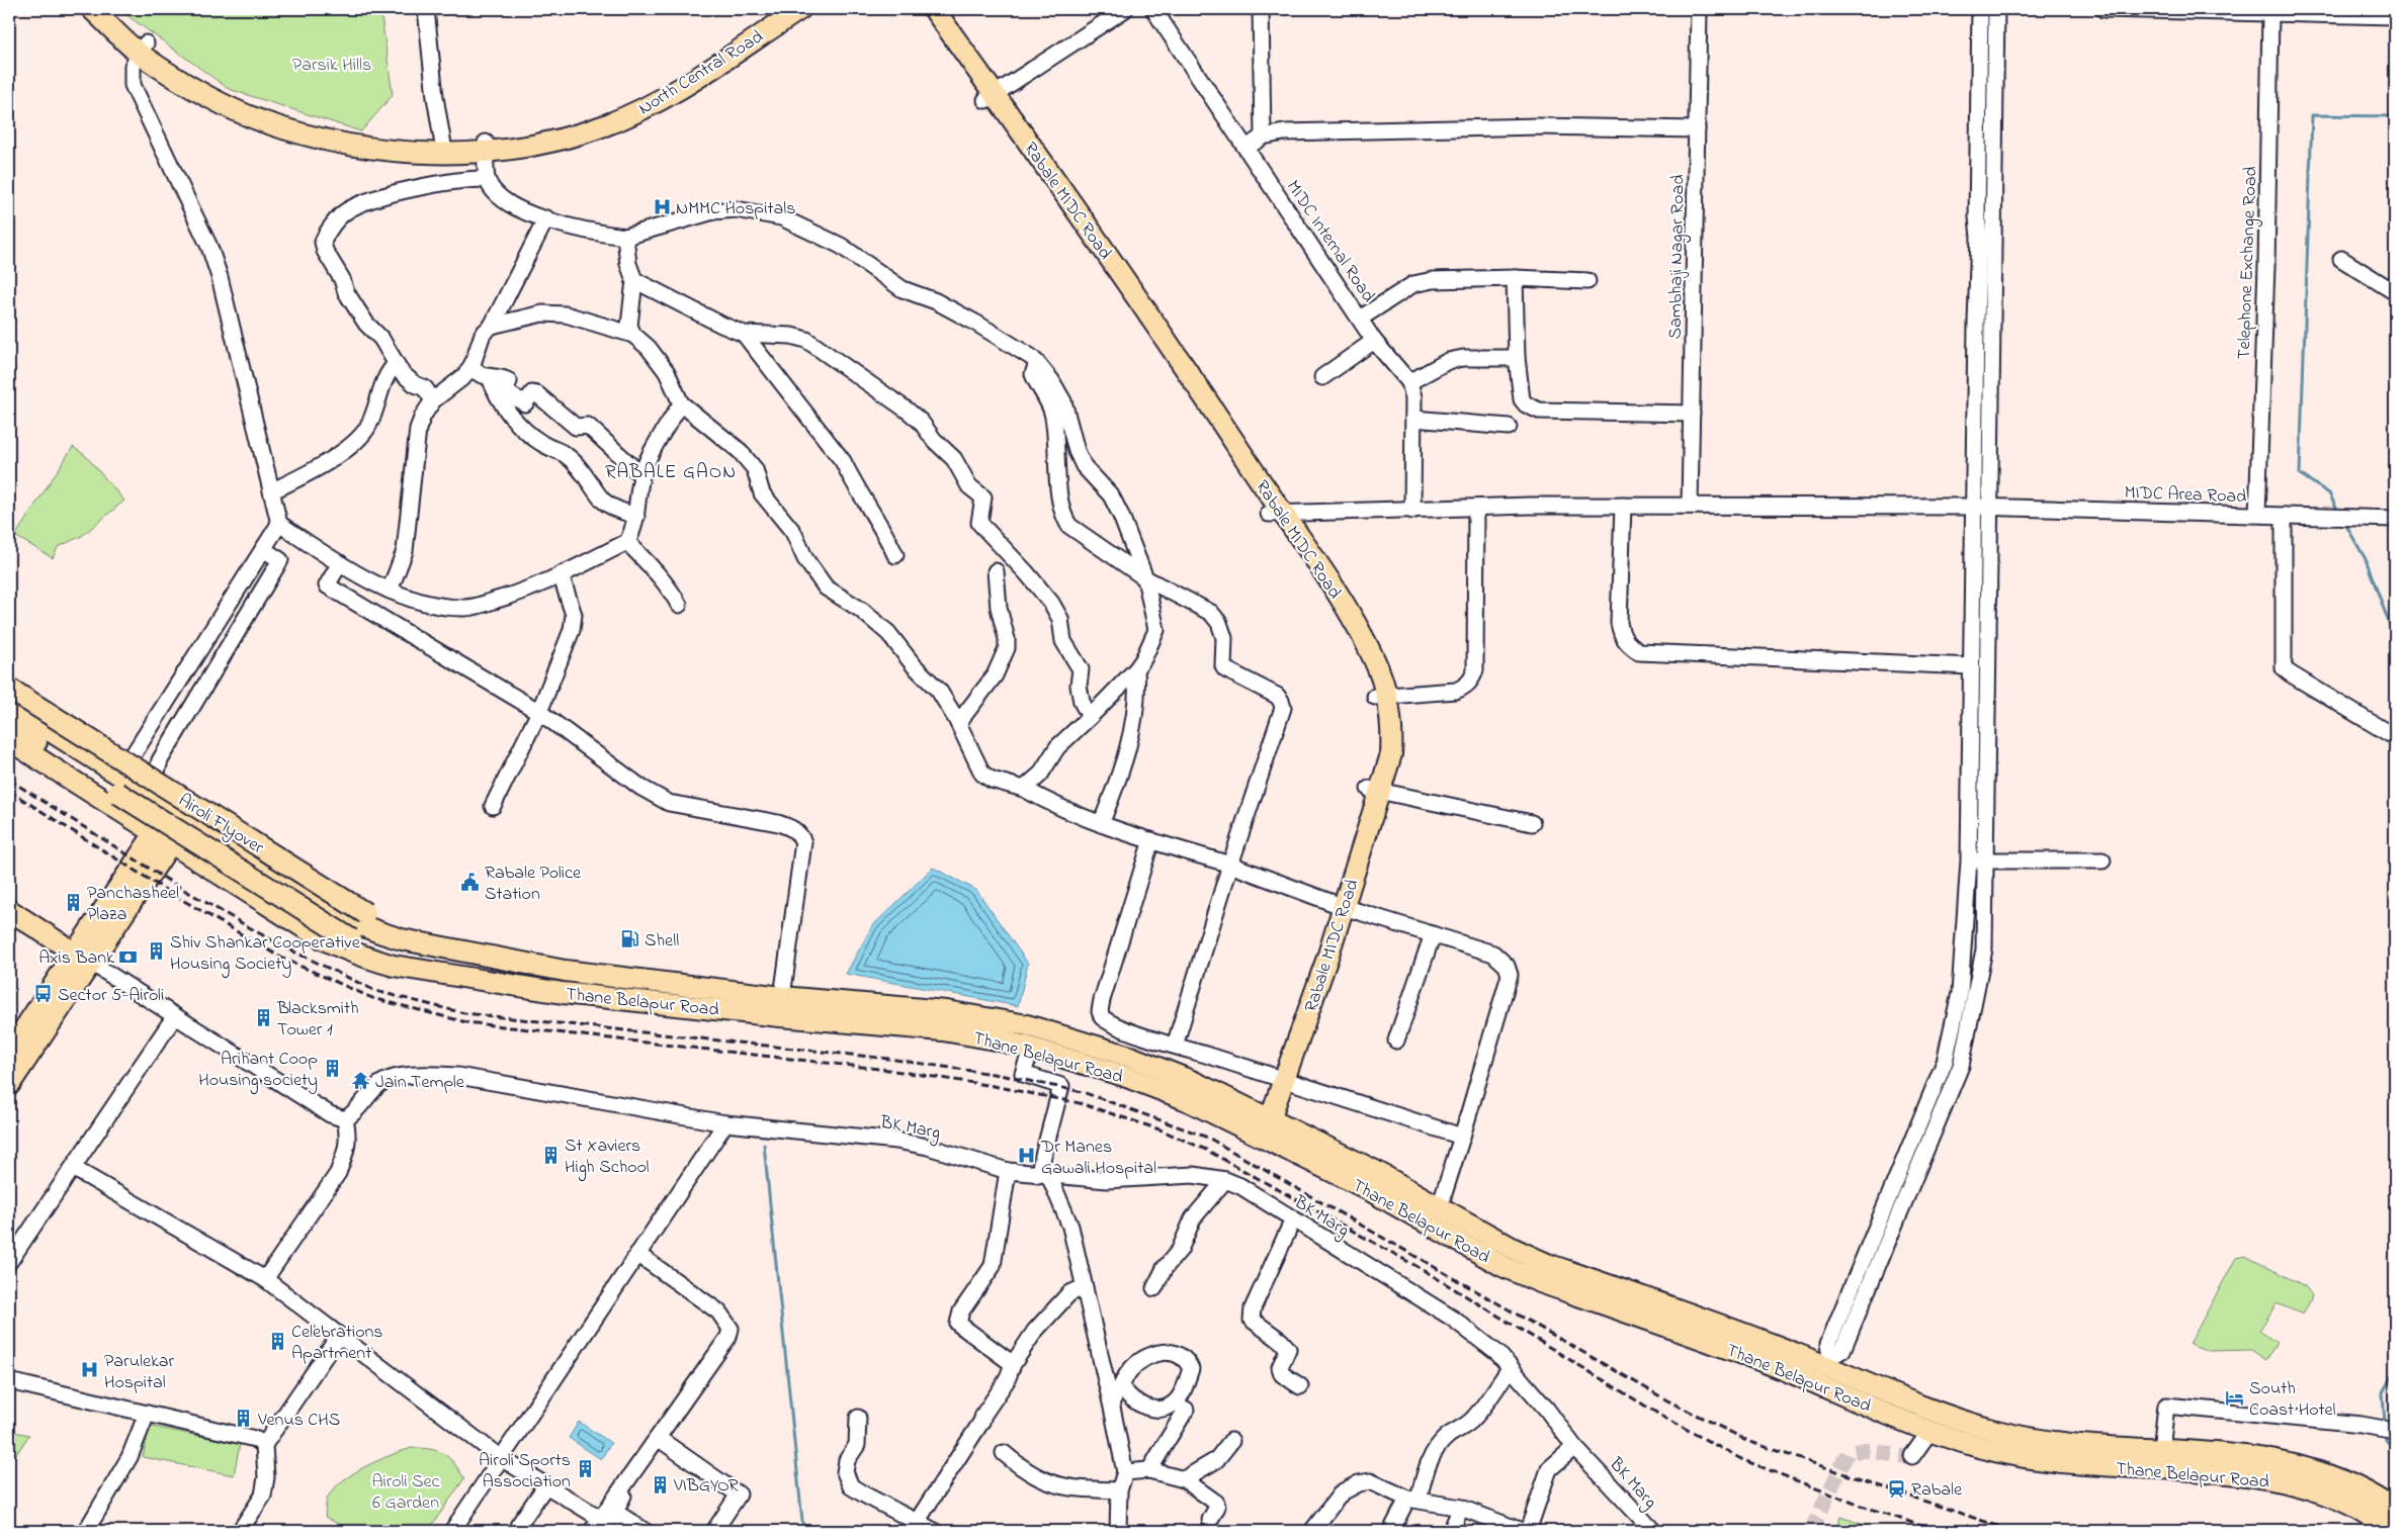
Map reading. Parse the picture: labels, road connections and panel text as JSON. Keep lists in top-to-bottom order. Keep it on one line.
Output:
{"streets":{"main road":["North Central Road","Rabale MIDC Road","Airoli Flyover","Thane Belapur Road"],"street":["MIDC Internal Road","Sambhaji Nagar Road","Telephone Exchange Road","MIDC Area Road","BK Marg"]},"crossings":[["Rabale MIDC Road","MIDC Area Road"],["Rabale MIDC Road","Thane Belapur Road"],["Sambhaji Nagar Road","MIDC Area Road"],["Telephone Exchange Road","MIDC Area Road"],["Airoli Flyover","Thane Belapur Road"]],"districts":["RABALE GAON"],"parks":["Parsik Hills","Airoli Sec 6 Garden"],"places":{"hospital":["NMMC Hospitals","Dr Manes Gawali Hospital","Parulekar Hospital"],"public building":["Rabale Police Station"],"building":["Panchasheel Plaza","Shiv Shankar Cooperative Housing Society","Blacksmith Tower 1","Arihant Coop Housing society","St Xaviers High School","Celebrations Apartment","Venus CHS","Airoli Sports Association","VIBGYOR"],"fuel station":["Shell"],"bank":["Axis Bank"],"bus stop":["Sector 5-Airoli"],"temple":["Jain Temple"],"hotel":["South Coast Hotel"],"station":["Rabale"]}}
